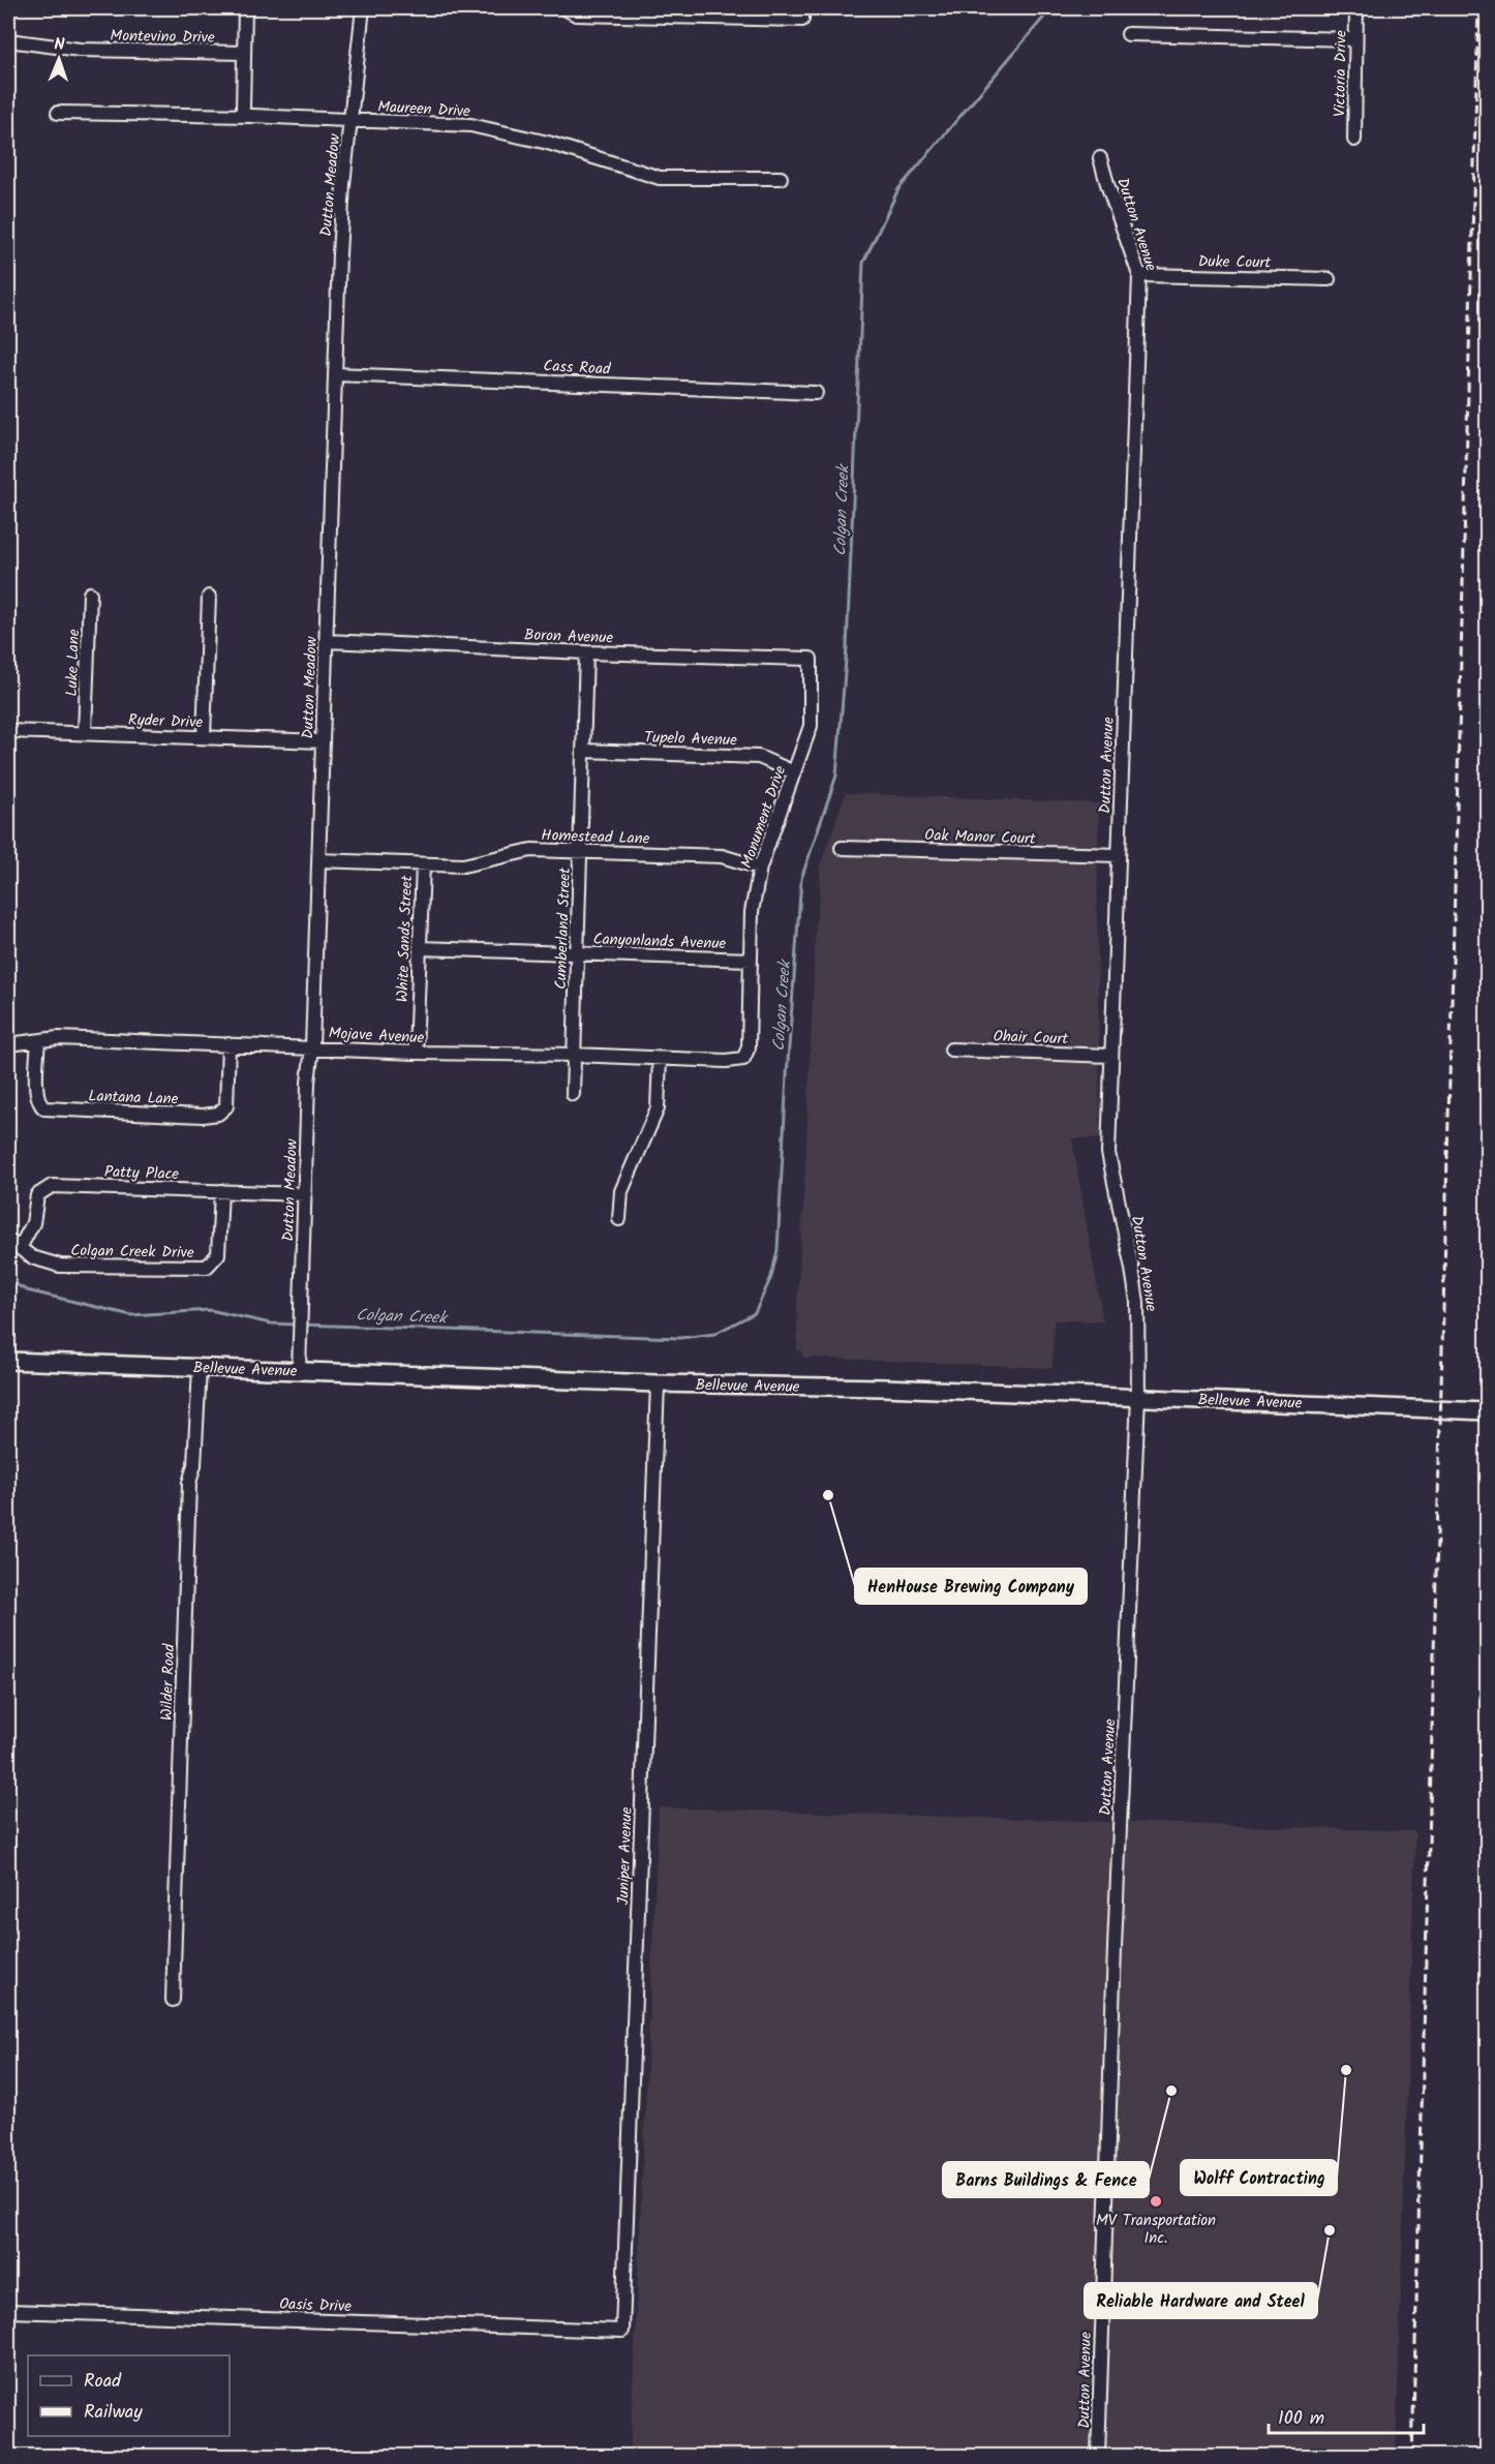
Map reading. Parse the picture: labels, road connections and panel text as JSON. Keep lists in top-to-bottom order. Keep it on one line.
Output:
{"streets":{"street":["Montevino Drive","Victoria Drive","Maureen Drive","Dutton Meadow","Dutton Avenue","Duke Court","Cass Road","Boron Avenue","Luke Lane","Ryder Drive","Tupelo Avenue","Monument Drive","Homestead Lane","Oak Manor Court","Cumberland Street","White Sands Street","Canyonlands Avenue","Mojave Avenue","Ohair Court","Lantana Lane","Patty Place","Colgan Creek Drive","Bellevue Avenue","Wilder Road","Juniper Avenue","Oasis Drive"]},"crossings":[["Maureen Drive","Dutton Meadow"],["Dutton Meadow","Cass Road"],["Dutton Meadow","Boron Avenue"],["Dutton Meadow","Ryder Drive"],["Dutton Meadow","Homestead Lane"],["Dutton Meadow","Mojave Avenue"],["Dutton Meadow","Patty Place"],["Dutton Meadow","Bellevue Avenue"],["Dutton Avenue","Duke Court"],["Dutton Avenue","Oak Manor Court"],["Dutton Avenue","Ohair Court"],["Dutton Avenue","Bellevue Avenue"],["Boron Avenue","Monument Drive"],["Boron Avenue","Cumberland Street"],["Luke Lane","Ryder Drive"],["Tupelo Avenue","Monument Drive"],["Tupelo Avenue","Cumberland Street"],["Monument Drive","Homestead Lane"],["Monument Drive","Canyonlands Avenue"],["Monument Drive","Mojave Avenue"],["Homestead Lane","Cumberland Street"],["Homestead Lane","White Sands Street"],["Cumberland Street","Canyonlands Avenue"],["Cumberland Street","Mojave Avenue"],["White Sands Street","Canyonlands Avenue"],["White Sands Street","Mojave Avenue"],["Mojave Avenue","Lantana Lane"],["Patty Place","Colgan Creek Drive"],["Bellevue Avenue","Wilder Road"],["Bellevue Avenue","Juniper Avenue"],["Juniper Avenue","Oasis Drive"]],"water":["Colgan Creek"],"places":["HenHouse Brewing Company","Wolff Contracting","Barns Buildings & Fence","MV Transportation Inc.","Reliable Hardware and Steel"],"legend":["Road","Railway"],"scale_bar":"100 m","north":"top"}
